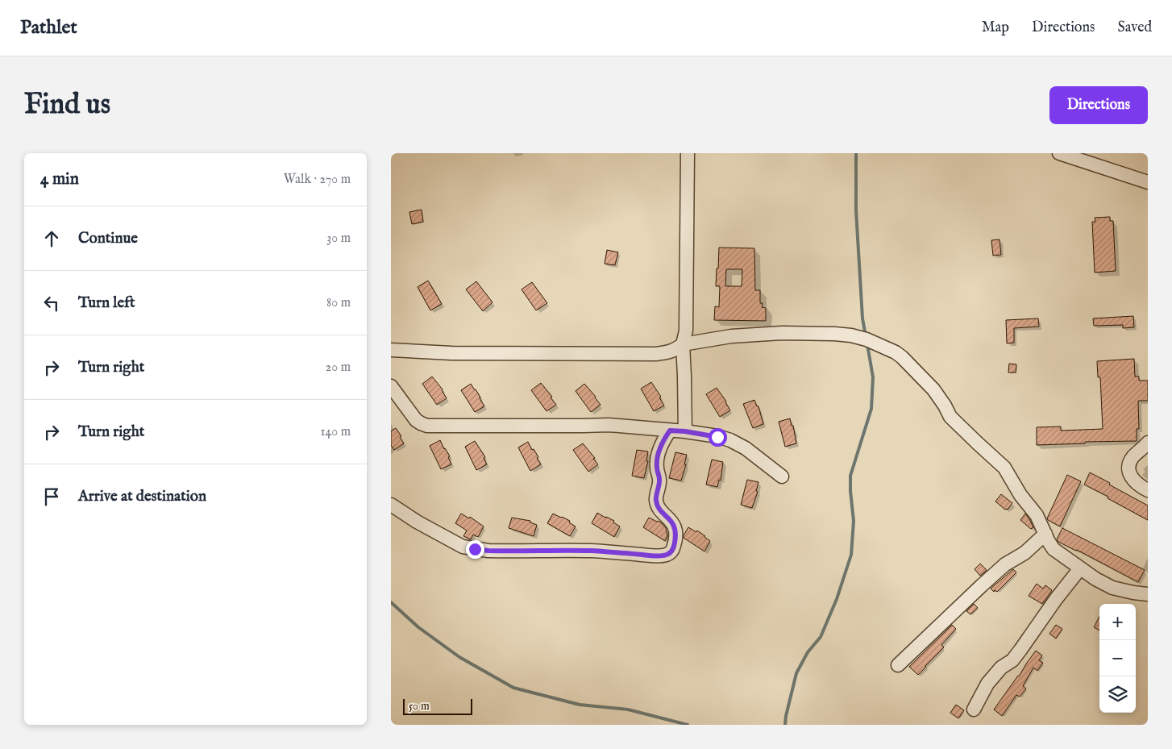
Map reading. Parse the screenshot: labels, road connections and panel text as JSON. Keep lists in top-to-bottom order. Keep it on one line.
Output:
{"scale_bar":"50 m","page":{"header":"Pathlet","nav":["Map","Directions","Saved"],"buttons":"Directions","title":"Find us","heading":["4 min","Walk · 270 m"],"list":[["Continue","30 m"],["Turn left","80 m"],["Turn right","20 m"],["Turn right","140 m"],"Arrive at destination"],"map_buttons":["+","−"],"scale":"50 m"}}
